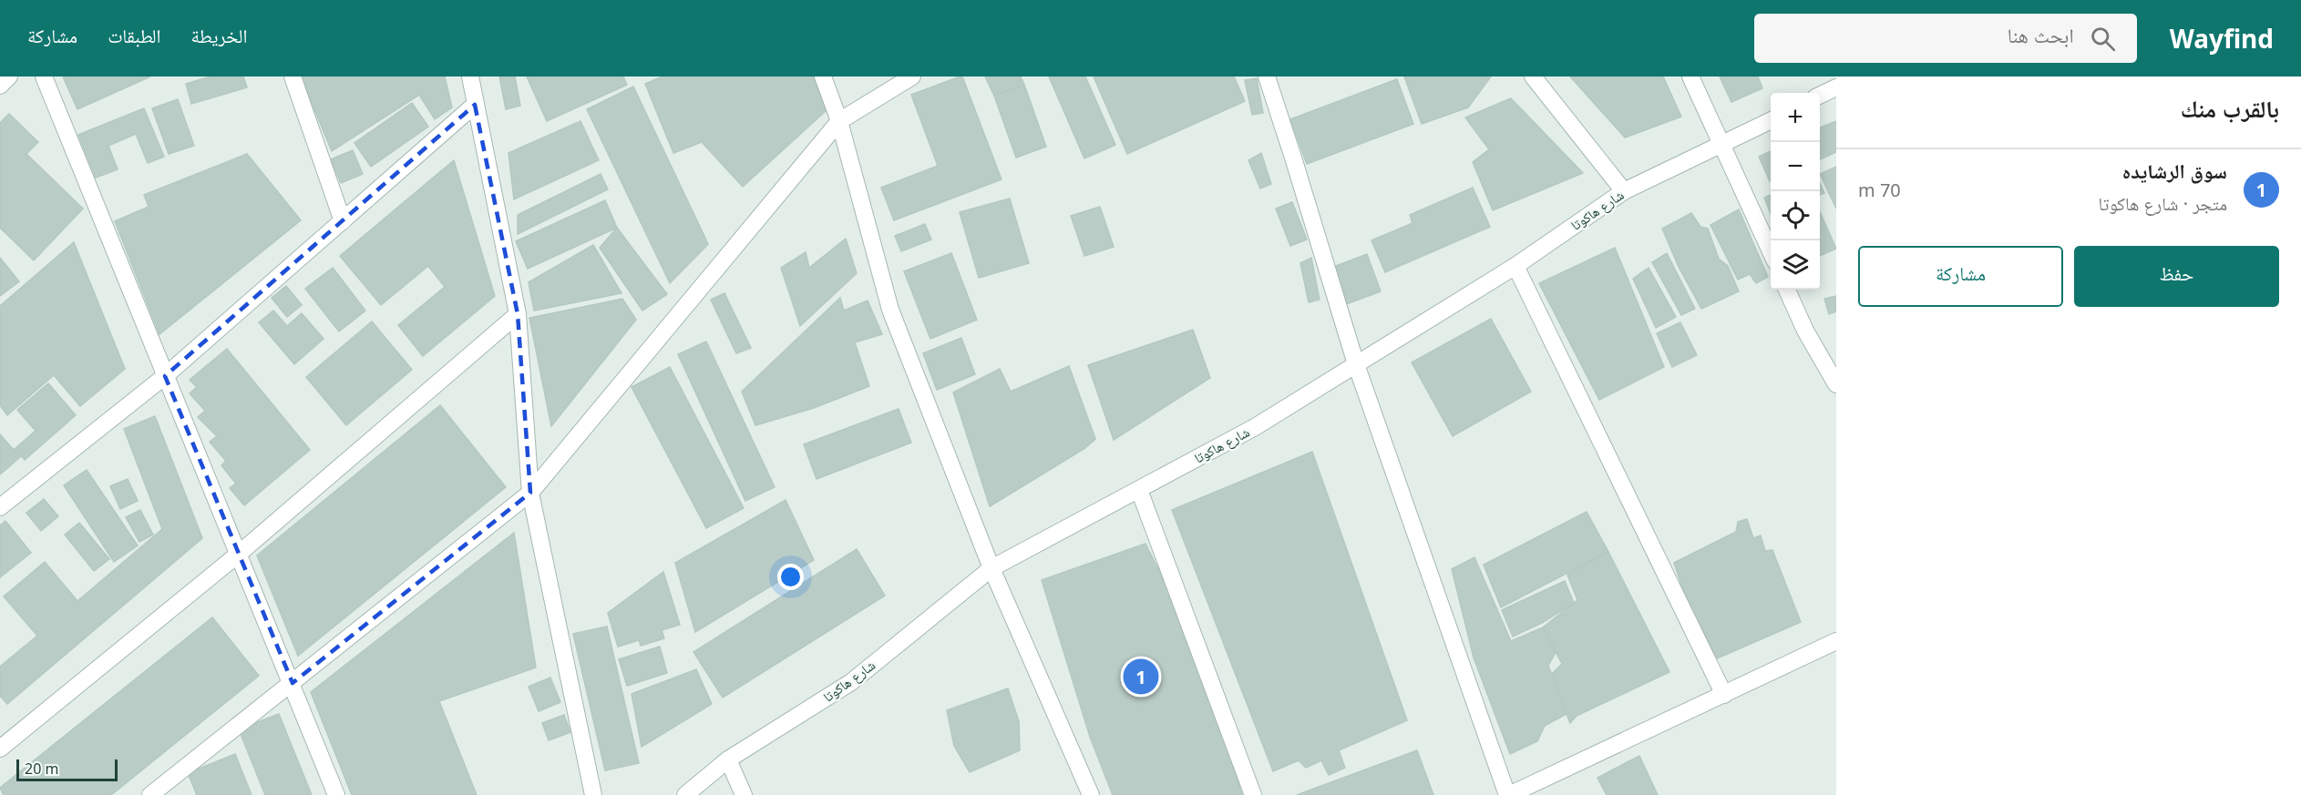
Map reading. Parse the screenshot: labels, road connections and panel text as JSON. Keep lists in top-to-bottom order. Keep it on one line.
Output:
{"streets":{"street":["شارع هاكوتا"]},"scale_bar":"20 m","page":{"header":"Wayfind","search":"ابحث هنا","nav":["الخريطة","الطبقات","مشاركة"],"heading":"بالقرب منك","map_buttons":["+","−"],"list":[{"mark":"1","name":"سوق الرشايده","note":"متجر · شارع هاكوتا","value":"70 m"}],"buttons":["حفظ","مشاركة"],"pins":"1","scale":"20 m"}}
